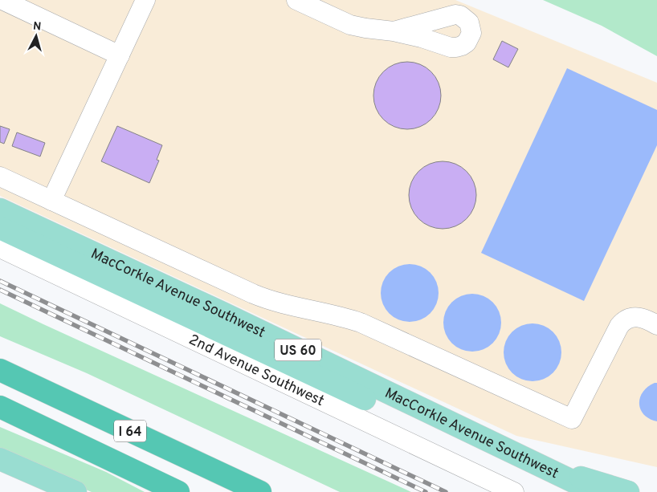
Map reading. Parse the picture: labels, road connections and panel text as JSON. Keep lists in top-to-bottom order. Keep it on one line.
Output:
{"streets":{"highway":["I 64"],"main road":["MacCorkle Avenue Southwest","US 60"],"street":["2nd Avenue Southwest"]},"north":"top"}
